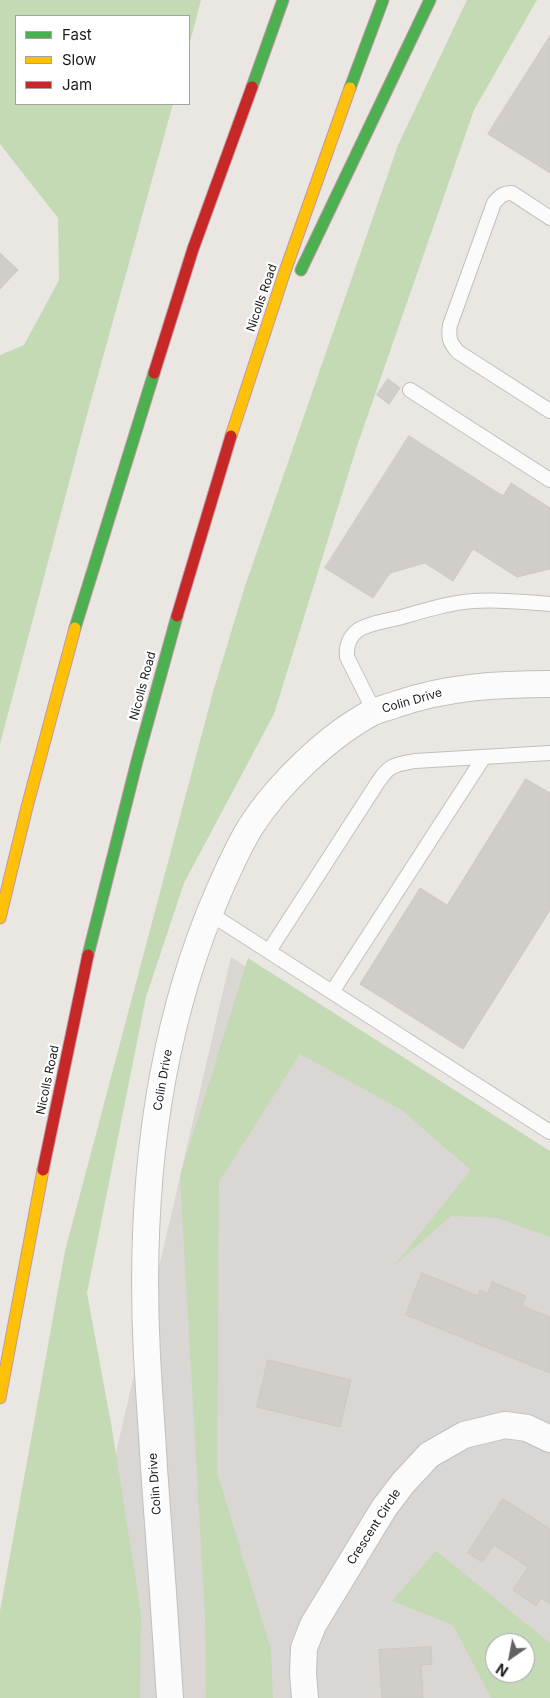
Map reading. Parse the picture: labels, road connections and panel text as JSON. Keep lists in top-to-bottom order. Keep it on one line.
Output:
{"streets":{"highway":["Nicolls Road"],"street":["Colin Drive","Crescent Circle"]},"legend":["Fast","Slow","Jam"],"north":"bottom left"}
